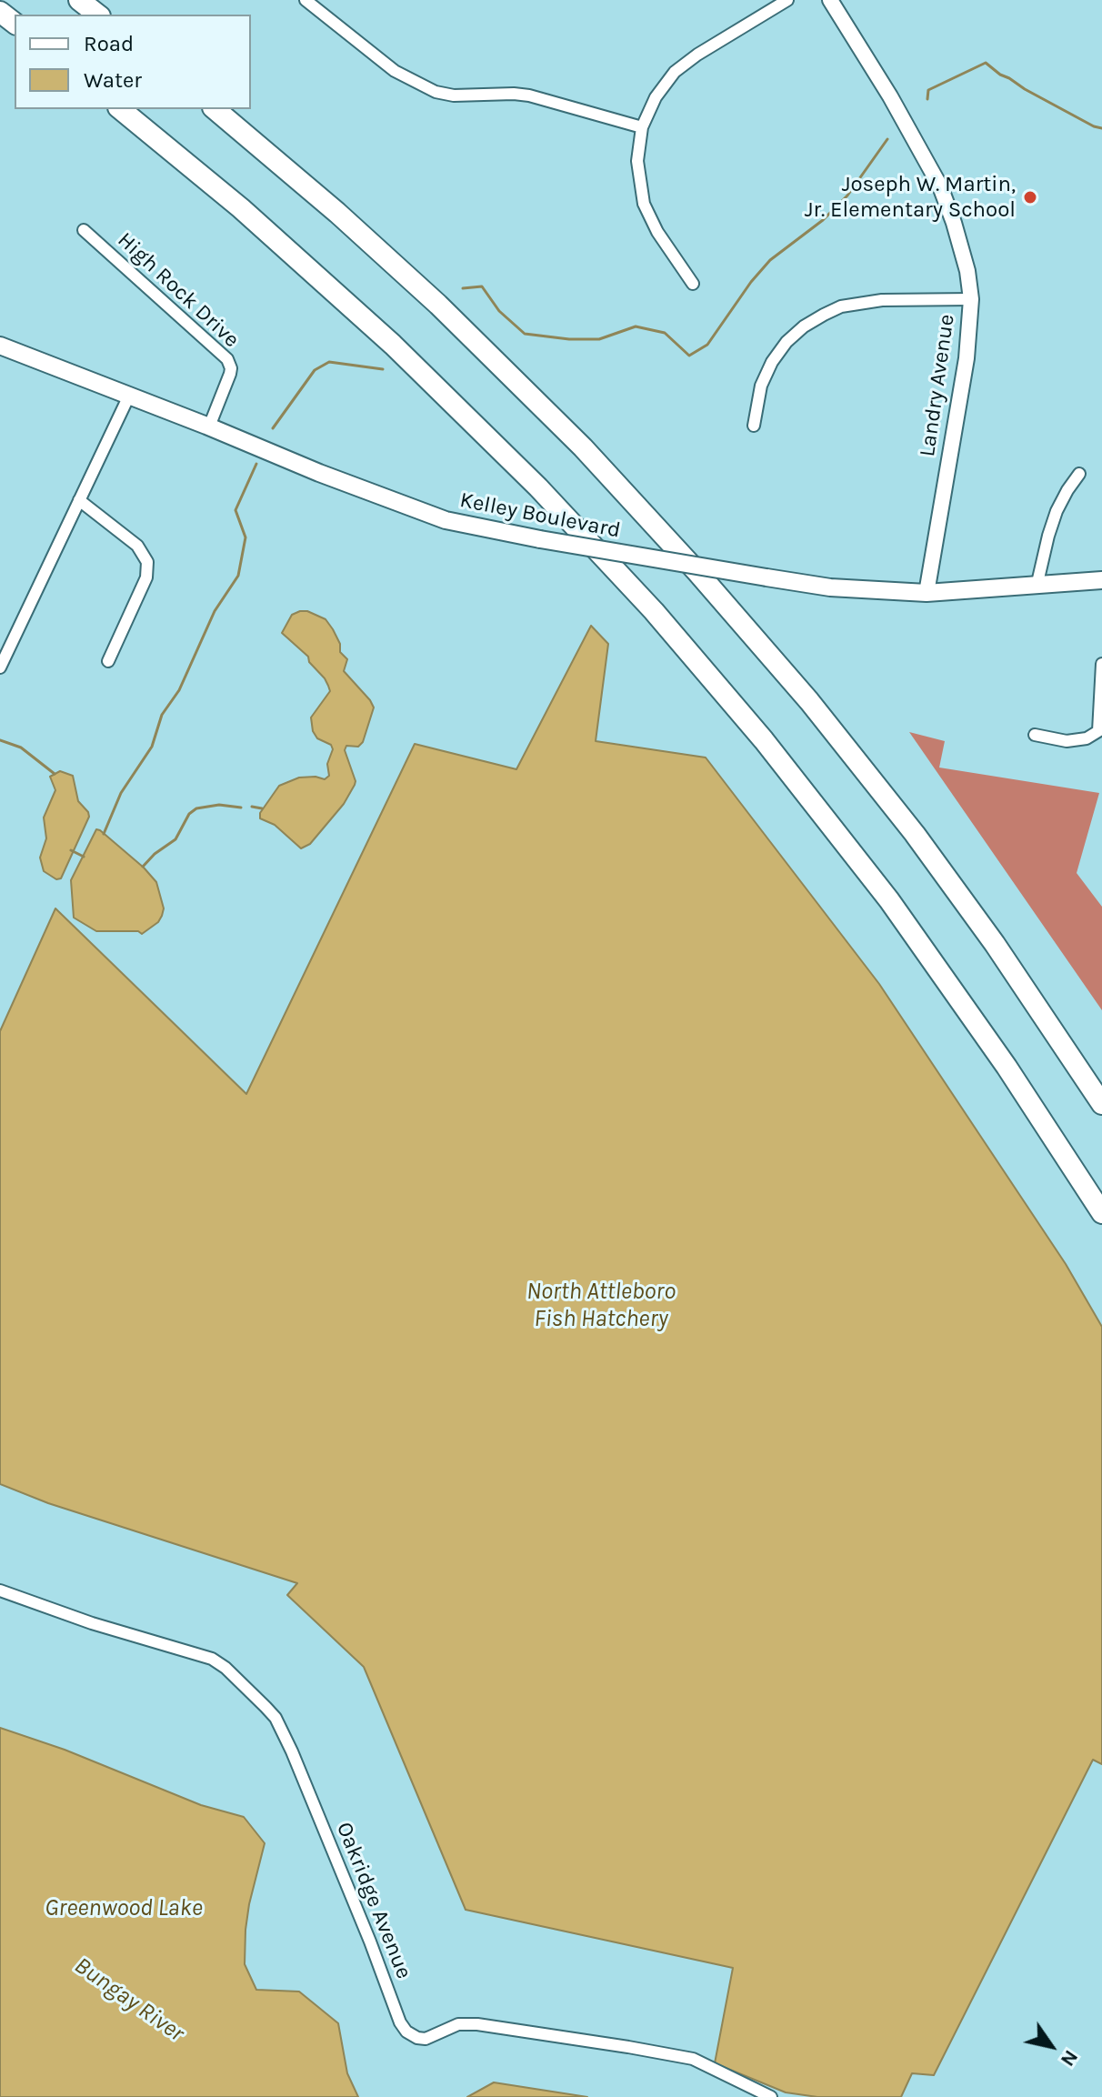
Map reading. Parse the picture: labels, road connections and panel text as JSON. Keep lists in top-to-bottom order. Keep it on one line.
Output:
{"streets":{"main road":["Kelley Boulevard"],"street":["High Rock Drive","Landry Avenue","Oakridge Avenue"]},"crossings":[["High Rock Drive","Kelley Boulevard"],["Landry Avenue","Kelley Boulevard"]],"water":["North Attleboro Fish Hatchery","Greenwood Lake","Bungay River"],"places":["Joseph W. Martin, Jr. Elementary School"],"legend":["Road","Water"],"north":"bottom right"}
